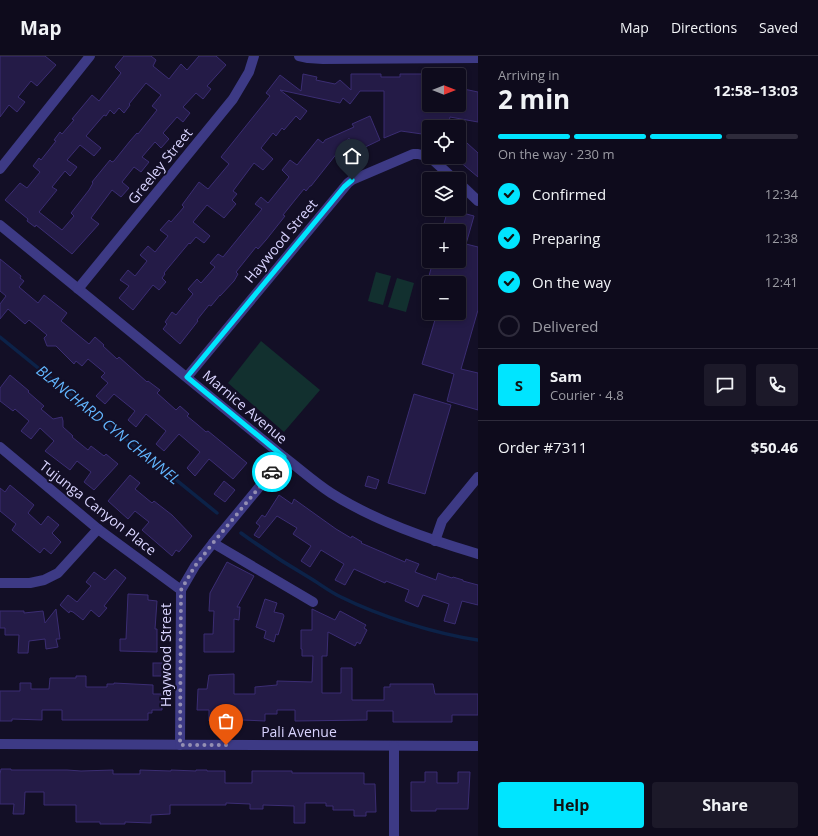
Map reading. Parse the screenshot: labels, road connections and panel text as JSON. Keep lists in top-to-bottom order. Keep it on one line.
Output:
{"streets":{"street":["Greeley Street","Haywood Street","Marnice Avenue","Tujunga Canyon Place","Pali Avenue"]},"crossings":[["Greeley Street","Marnice Avenue"],["Haywood Street","Marnice Avenue"],["Haywood Street","Tujunga Canyon Place"],["Haywood Street","Pali Avenue"]],"water":["BLANCHARD CYN CHANNEL"],"north":"right","page":{"header":"Map","nav":["Map","Directions","Saved"],"heading":["2 min","Arriving in","12:58–13:03"],"panel":["Sam","Courier · 4.8","Order #7311","$50.46"],"map_buttons":["+","−"],"bar":"On the way · 230 m","list":[["Confirmed","12:34"],["Preparing","12:38"],["On the way","12:41"],"Delivered"],"round":"S","buttons":["Help","Share"]}}
